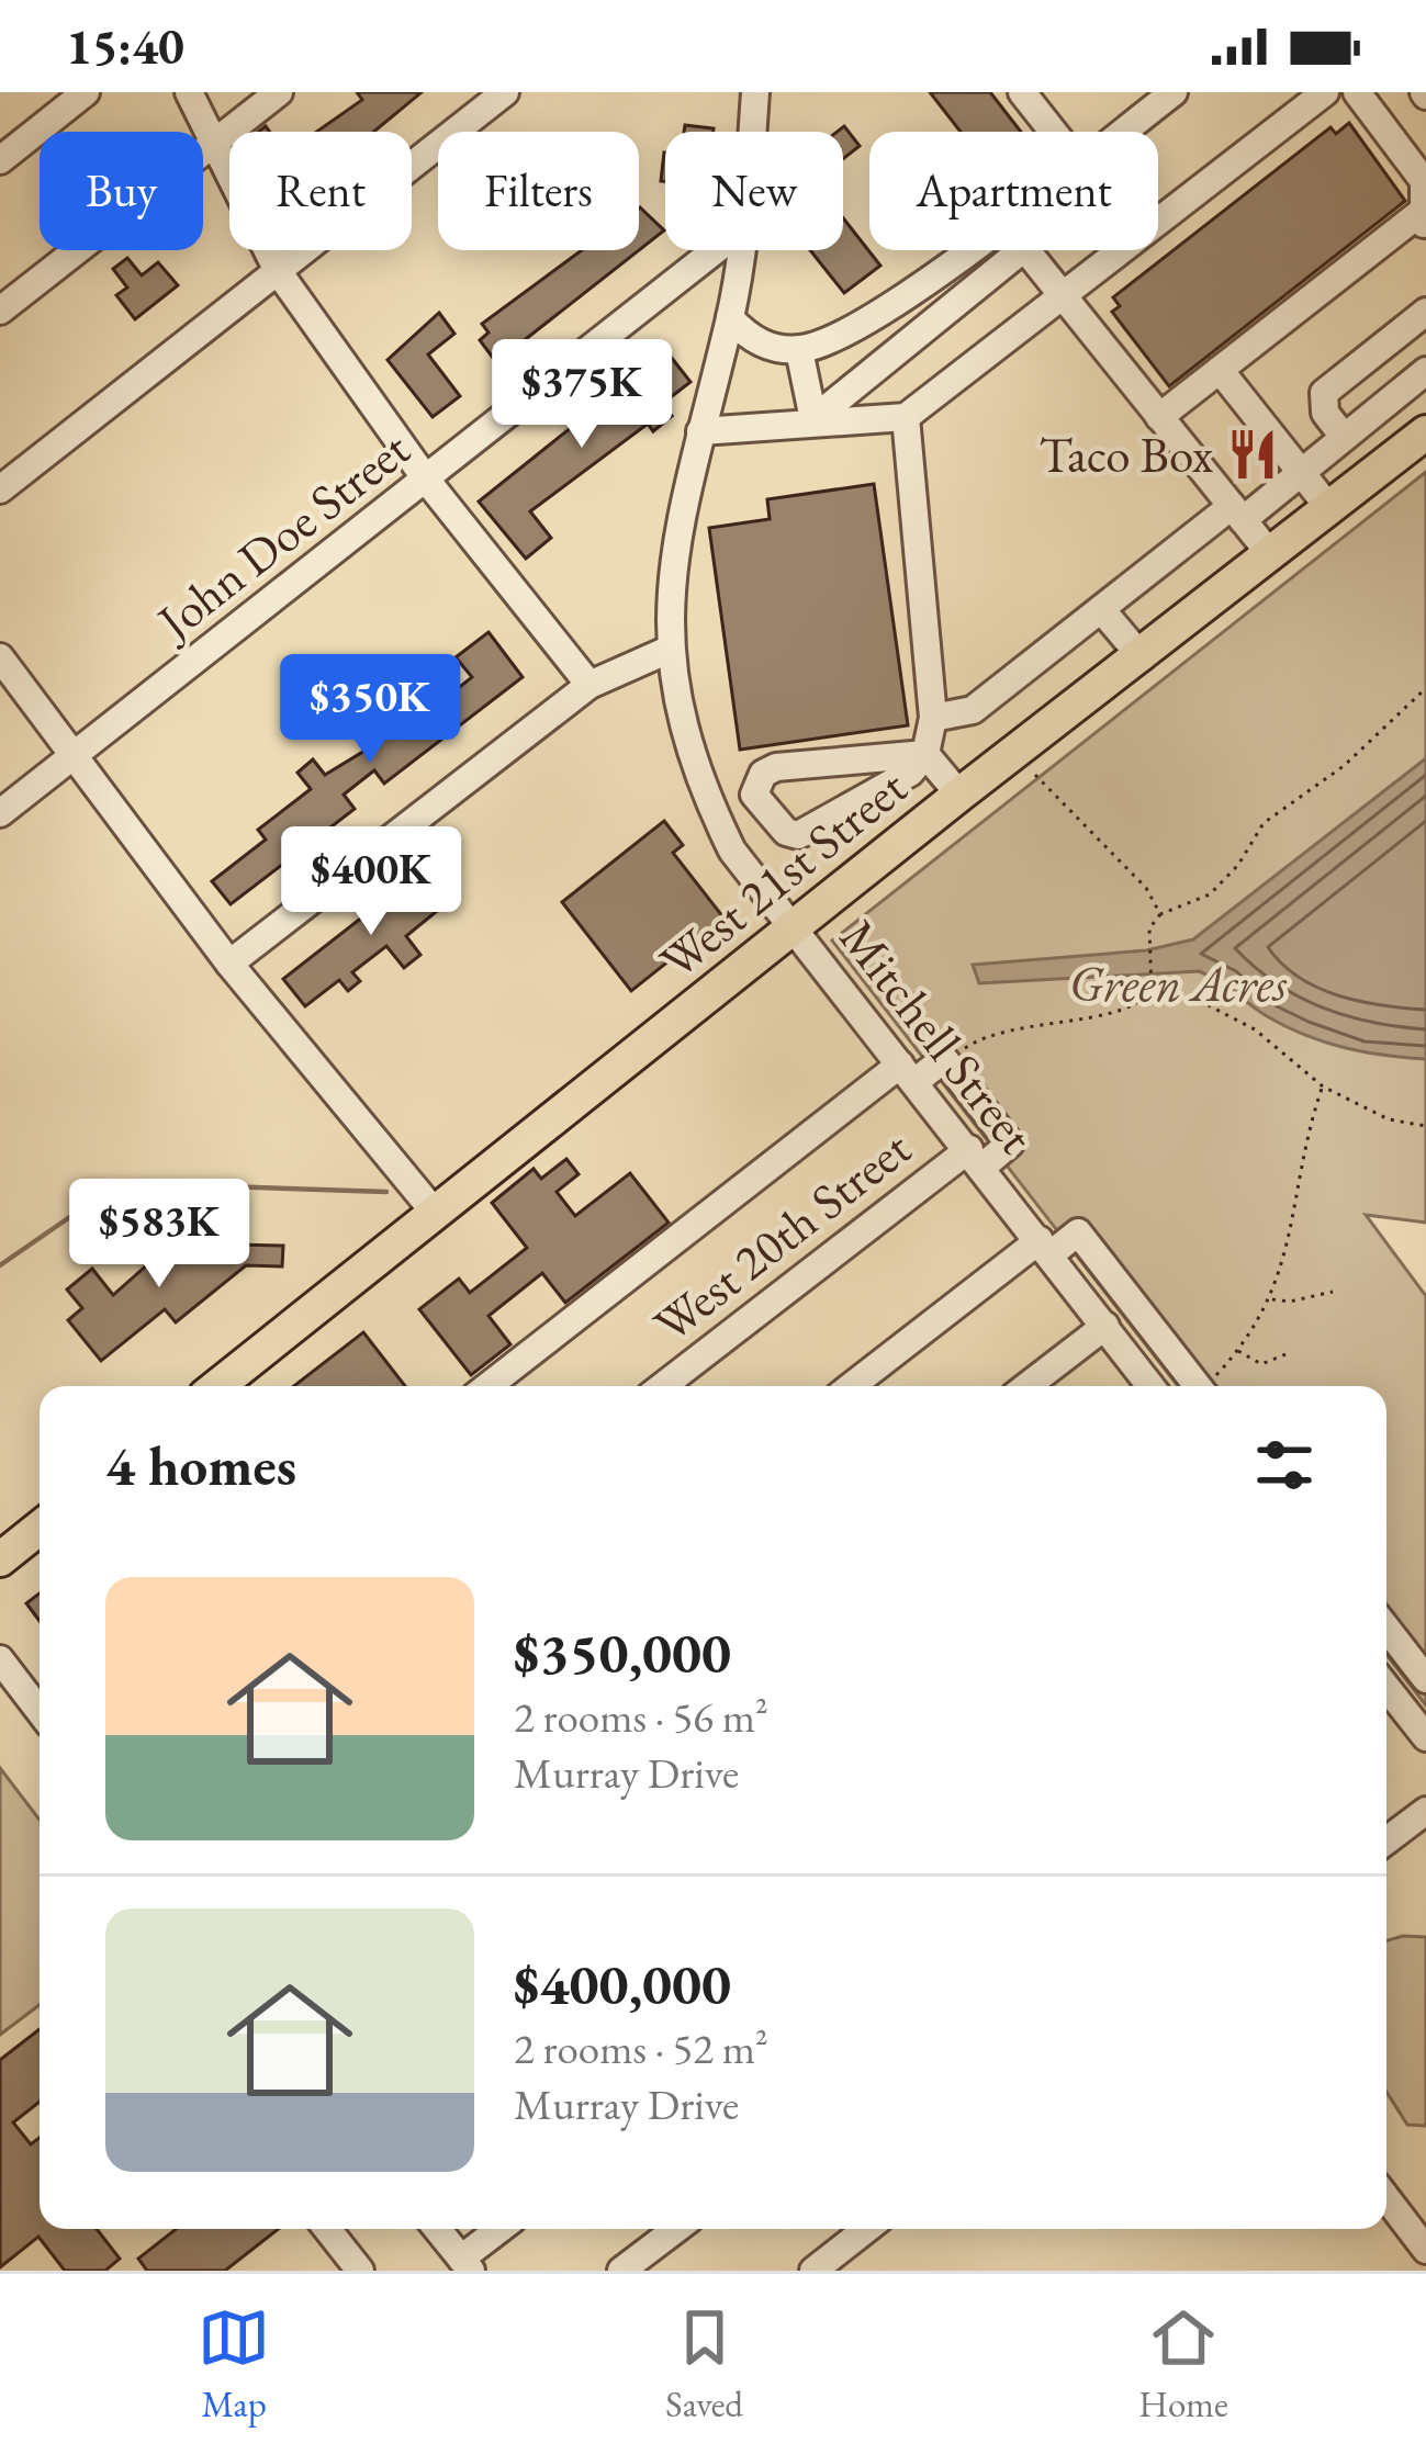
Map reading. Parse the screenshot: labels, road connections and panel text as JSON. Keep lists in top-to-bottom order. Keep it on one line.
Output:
{"streets":{"main road":["West 21st Street"],"street":["John Doe Street","Mitchell Street","West 20th Street"]},"crossings":[["West 21st Street","Mitchell Street"],["Mitchell Street","West 20th Street"]],"parks":["Green Acres"],"places":{"restaurant":["Taco Box"]},"page":{"status":"15:40","chip":["Buy","Rent","Filters","New","Apartment"],"price":["$375K","$350K","$400K","$583K"],"heading":"4 homes","list":[{"name":"$350,000","note":"2 rooms · 56 m² · Murray Drive"},{"name":"$400,000","note":"2 rooms · 52 m² · Murray Drive"}],"tabs":["Map","Saved","Home"]}}
